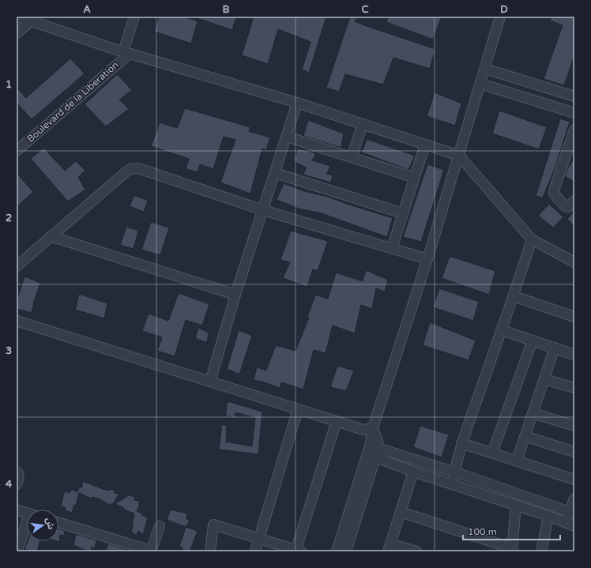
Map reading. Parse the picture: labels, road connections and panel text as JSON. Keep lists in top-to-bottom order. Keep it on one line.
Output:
{"streets":{"street":["Boulevard de la Liberation"]},"scale_bar":"100 m","north":"right","grid":{"columns":["A","B","C","D"],"rows":["1","2","3","4"]}}
